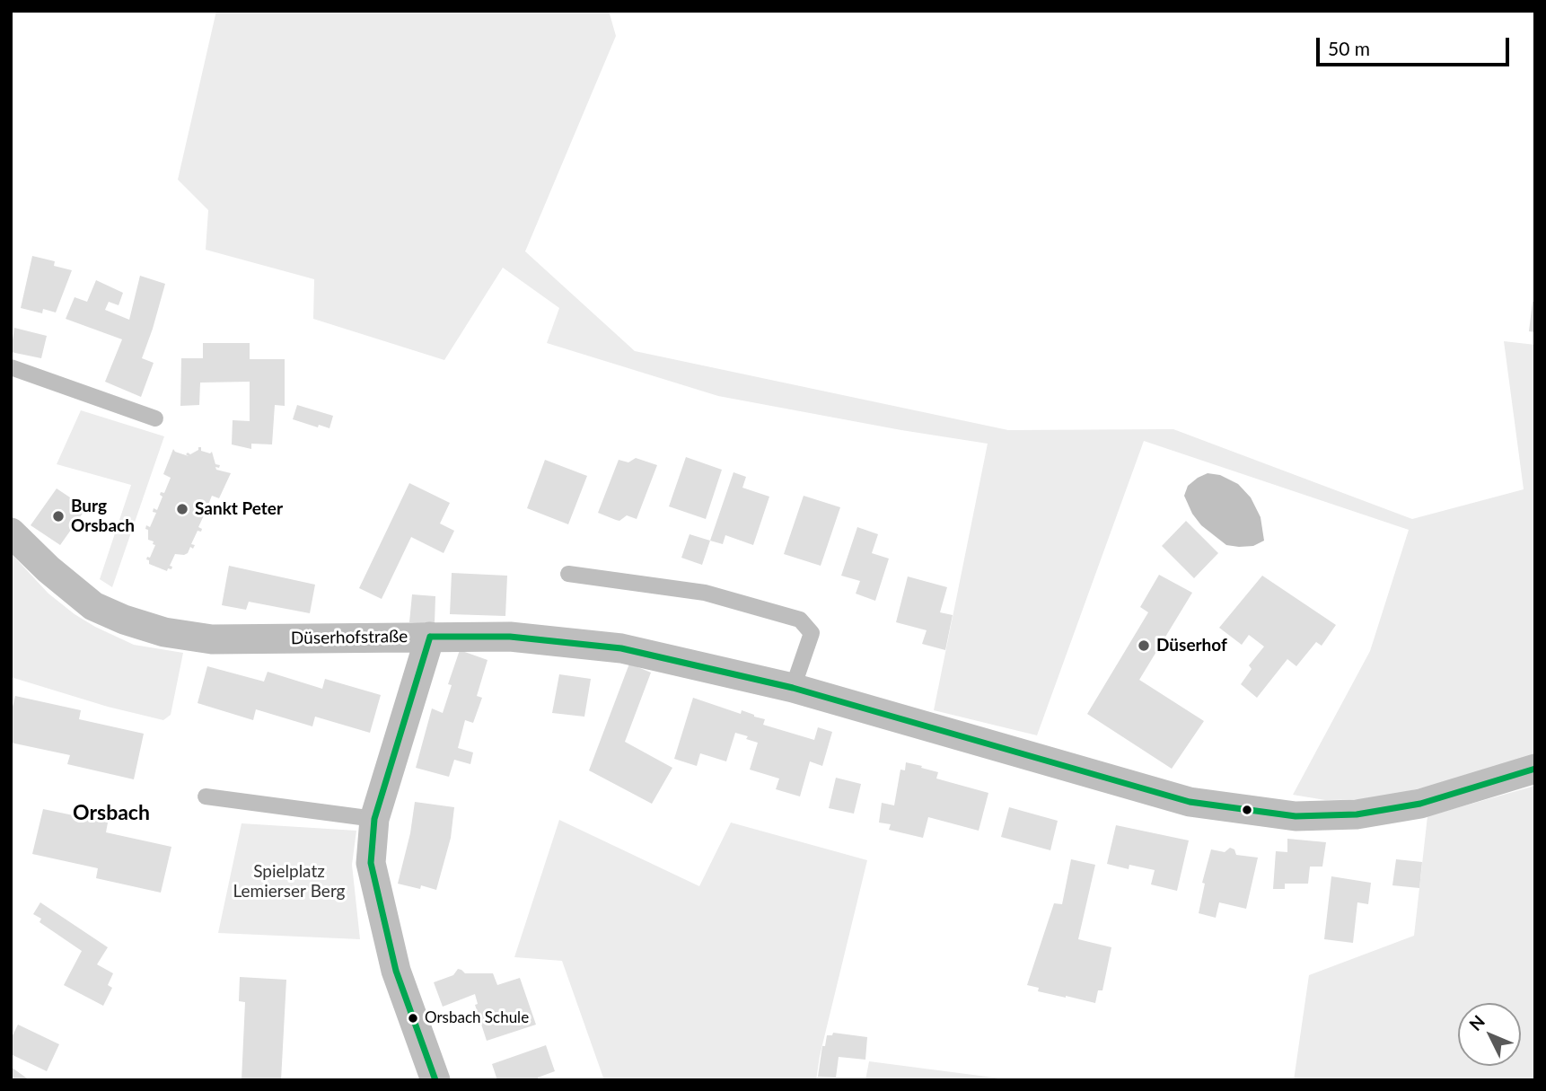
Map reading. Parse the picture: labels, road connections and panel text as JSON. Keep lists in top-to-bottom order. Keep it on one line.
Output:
{"streets":{"street":["Düserhofstraße"]},"districts":["Orsbach"],"parks":["Spielplatz Lemierser Berg"],"places":["Sankt Peter","Burg Orsbach","Düserhof","Orsbach Schule"],"scale_bar":"50 m","north":"top left"}
